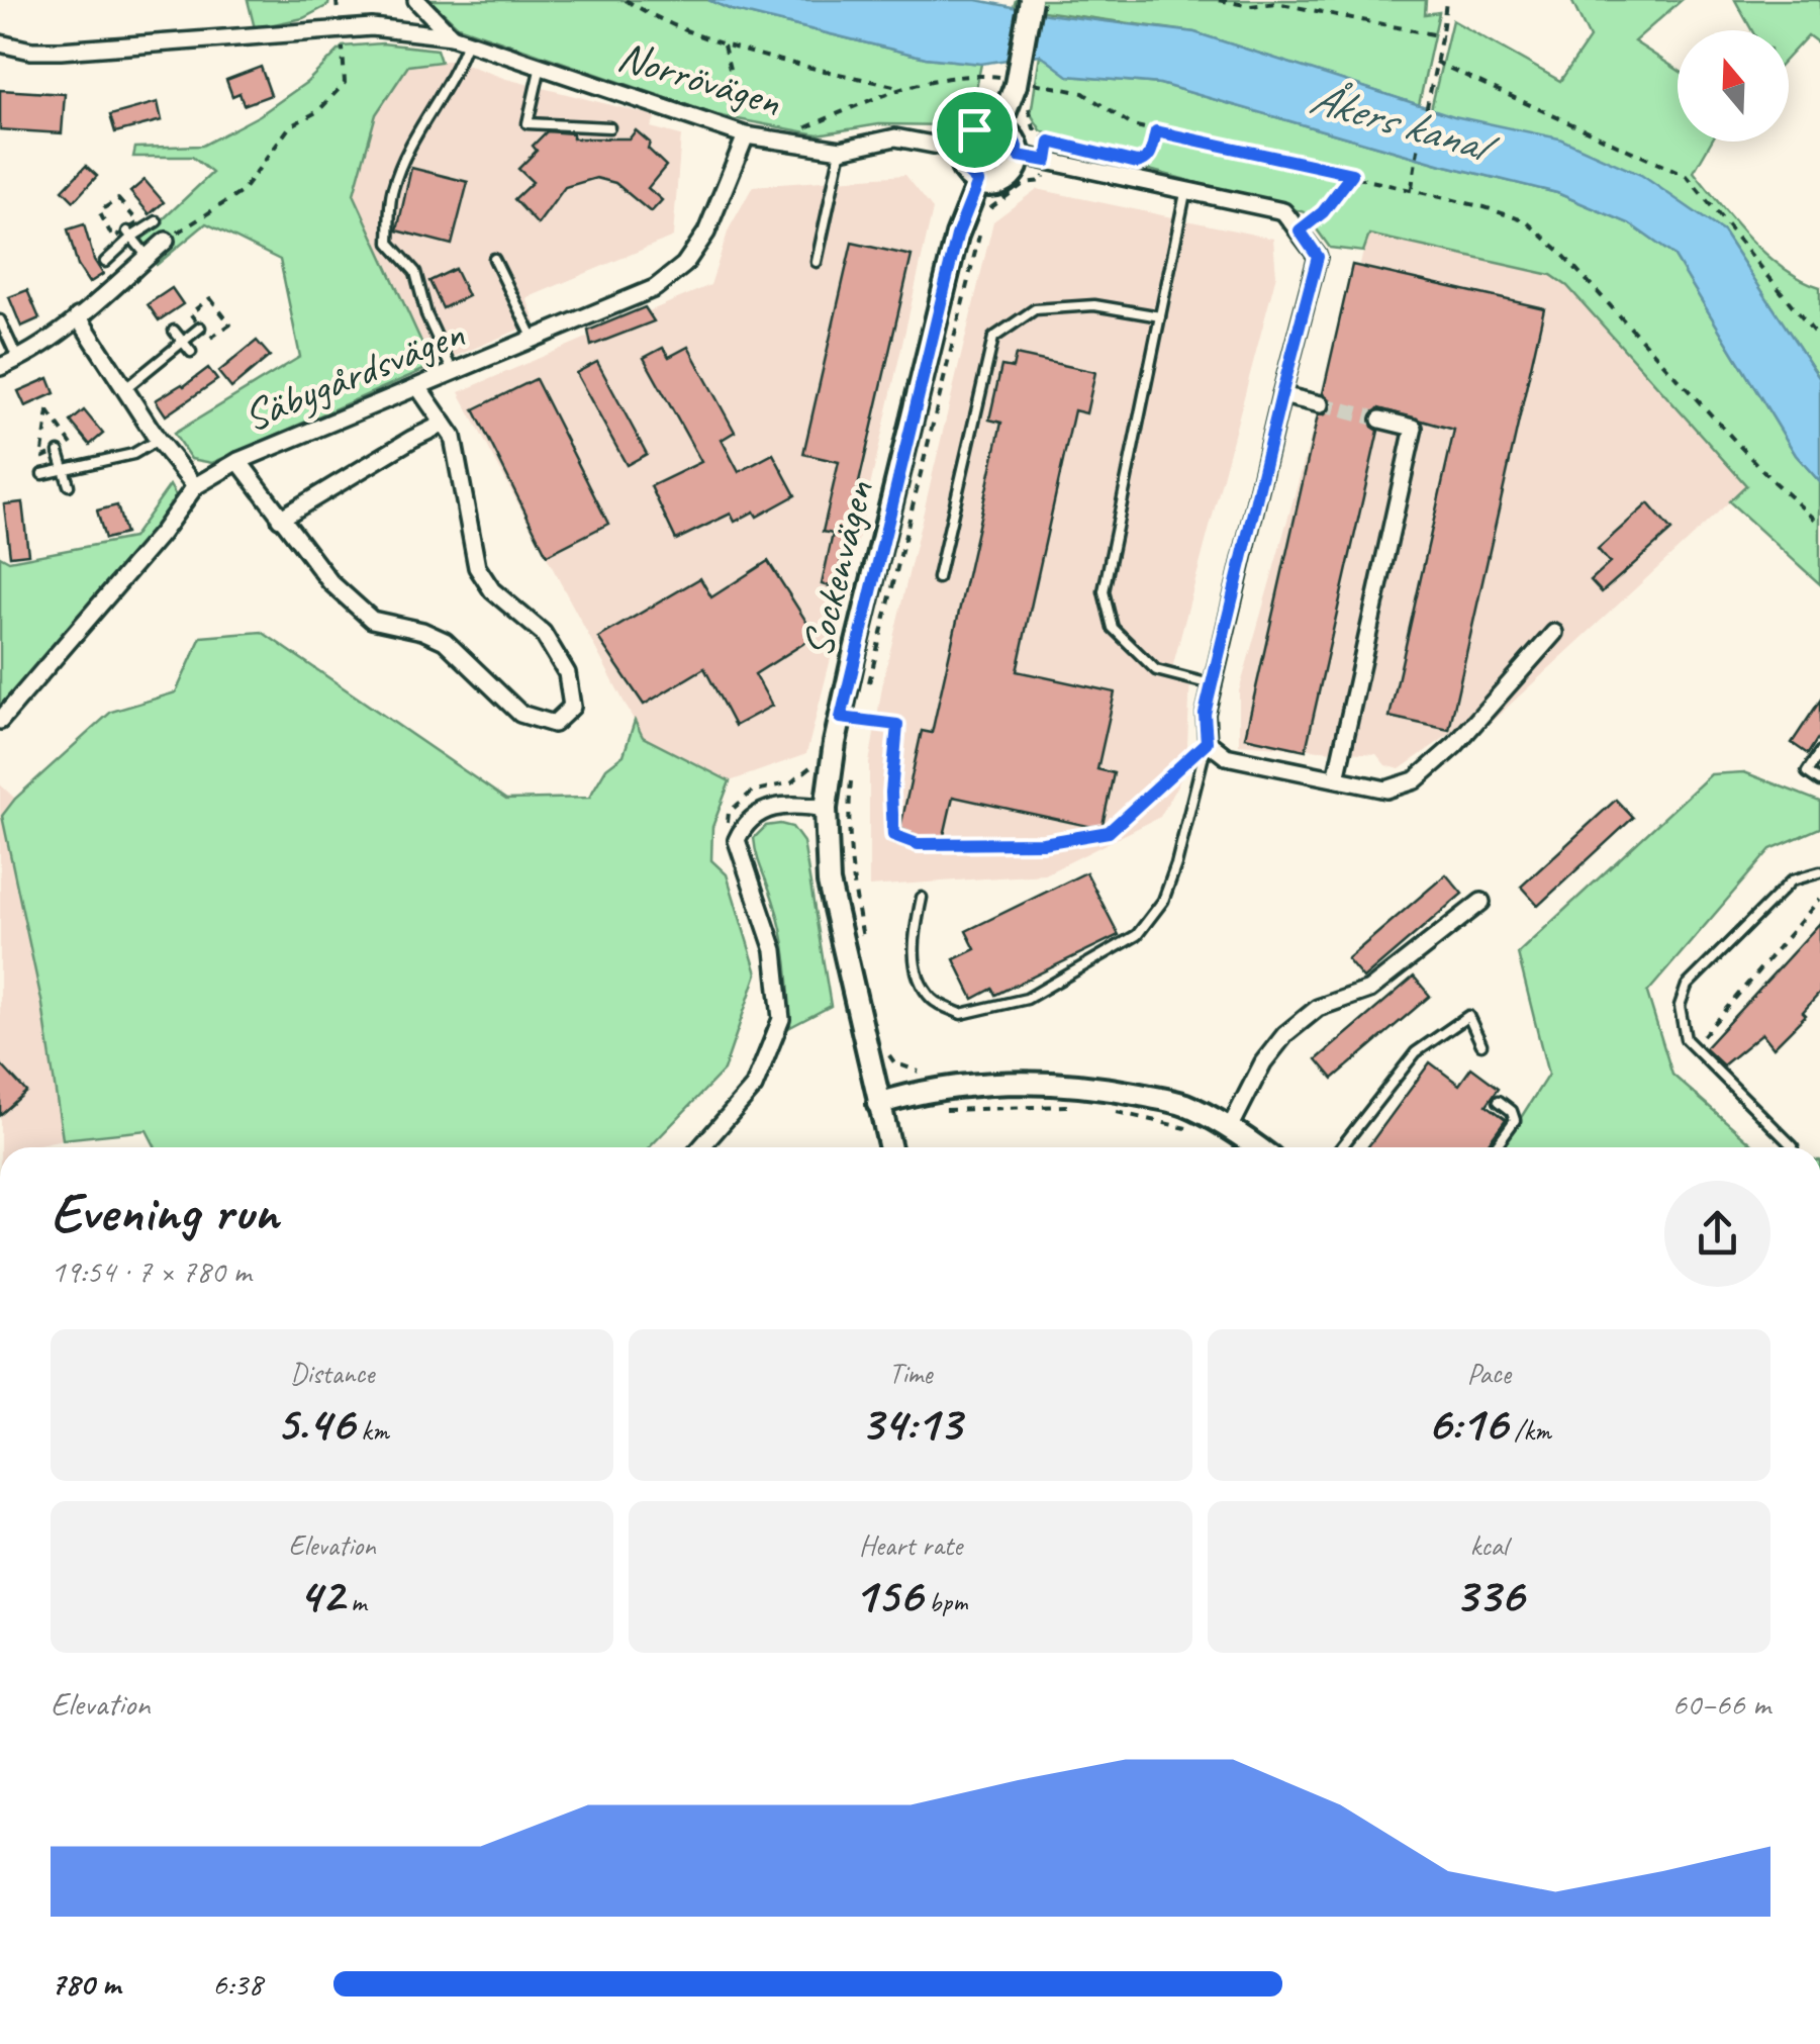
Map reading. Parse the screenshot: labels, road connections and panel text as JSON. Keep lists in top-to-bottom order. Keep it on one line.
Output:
{"streets":{"street":["Norrövägen","Säbygårdsvägen","Sockenvägen"]},"crossings":[["Norrövägen","Säbygårdsvägen"],["Norrövägen","Sockenvägen"]],"water":["Åkers kanal"],"north":"top","page":{"heading":["Evening run","19:54 · 7 × 780 m"],"stats":[["Distance","5.46 km"],["Time","34:13"],["Pace","6:16 /km"],["Elevation","42 m"],["Heart rate","156 bpm"],["kcal","336"]],"chart":["Elevation","60–66 m"],"list":[{"name":"780 m","note":"6:38"}]}}
